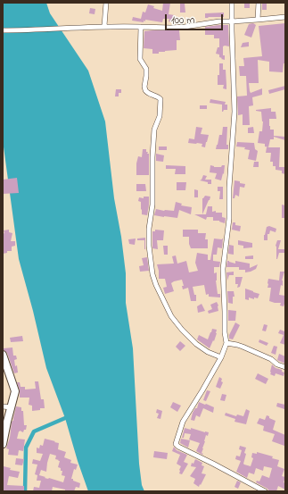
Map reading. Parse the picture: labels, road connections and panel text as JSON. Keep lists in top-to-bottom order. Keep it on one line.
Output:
{"scale_bar":"100 m"}
